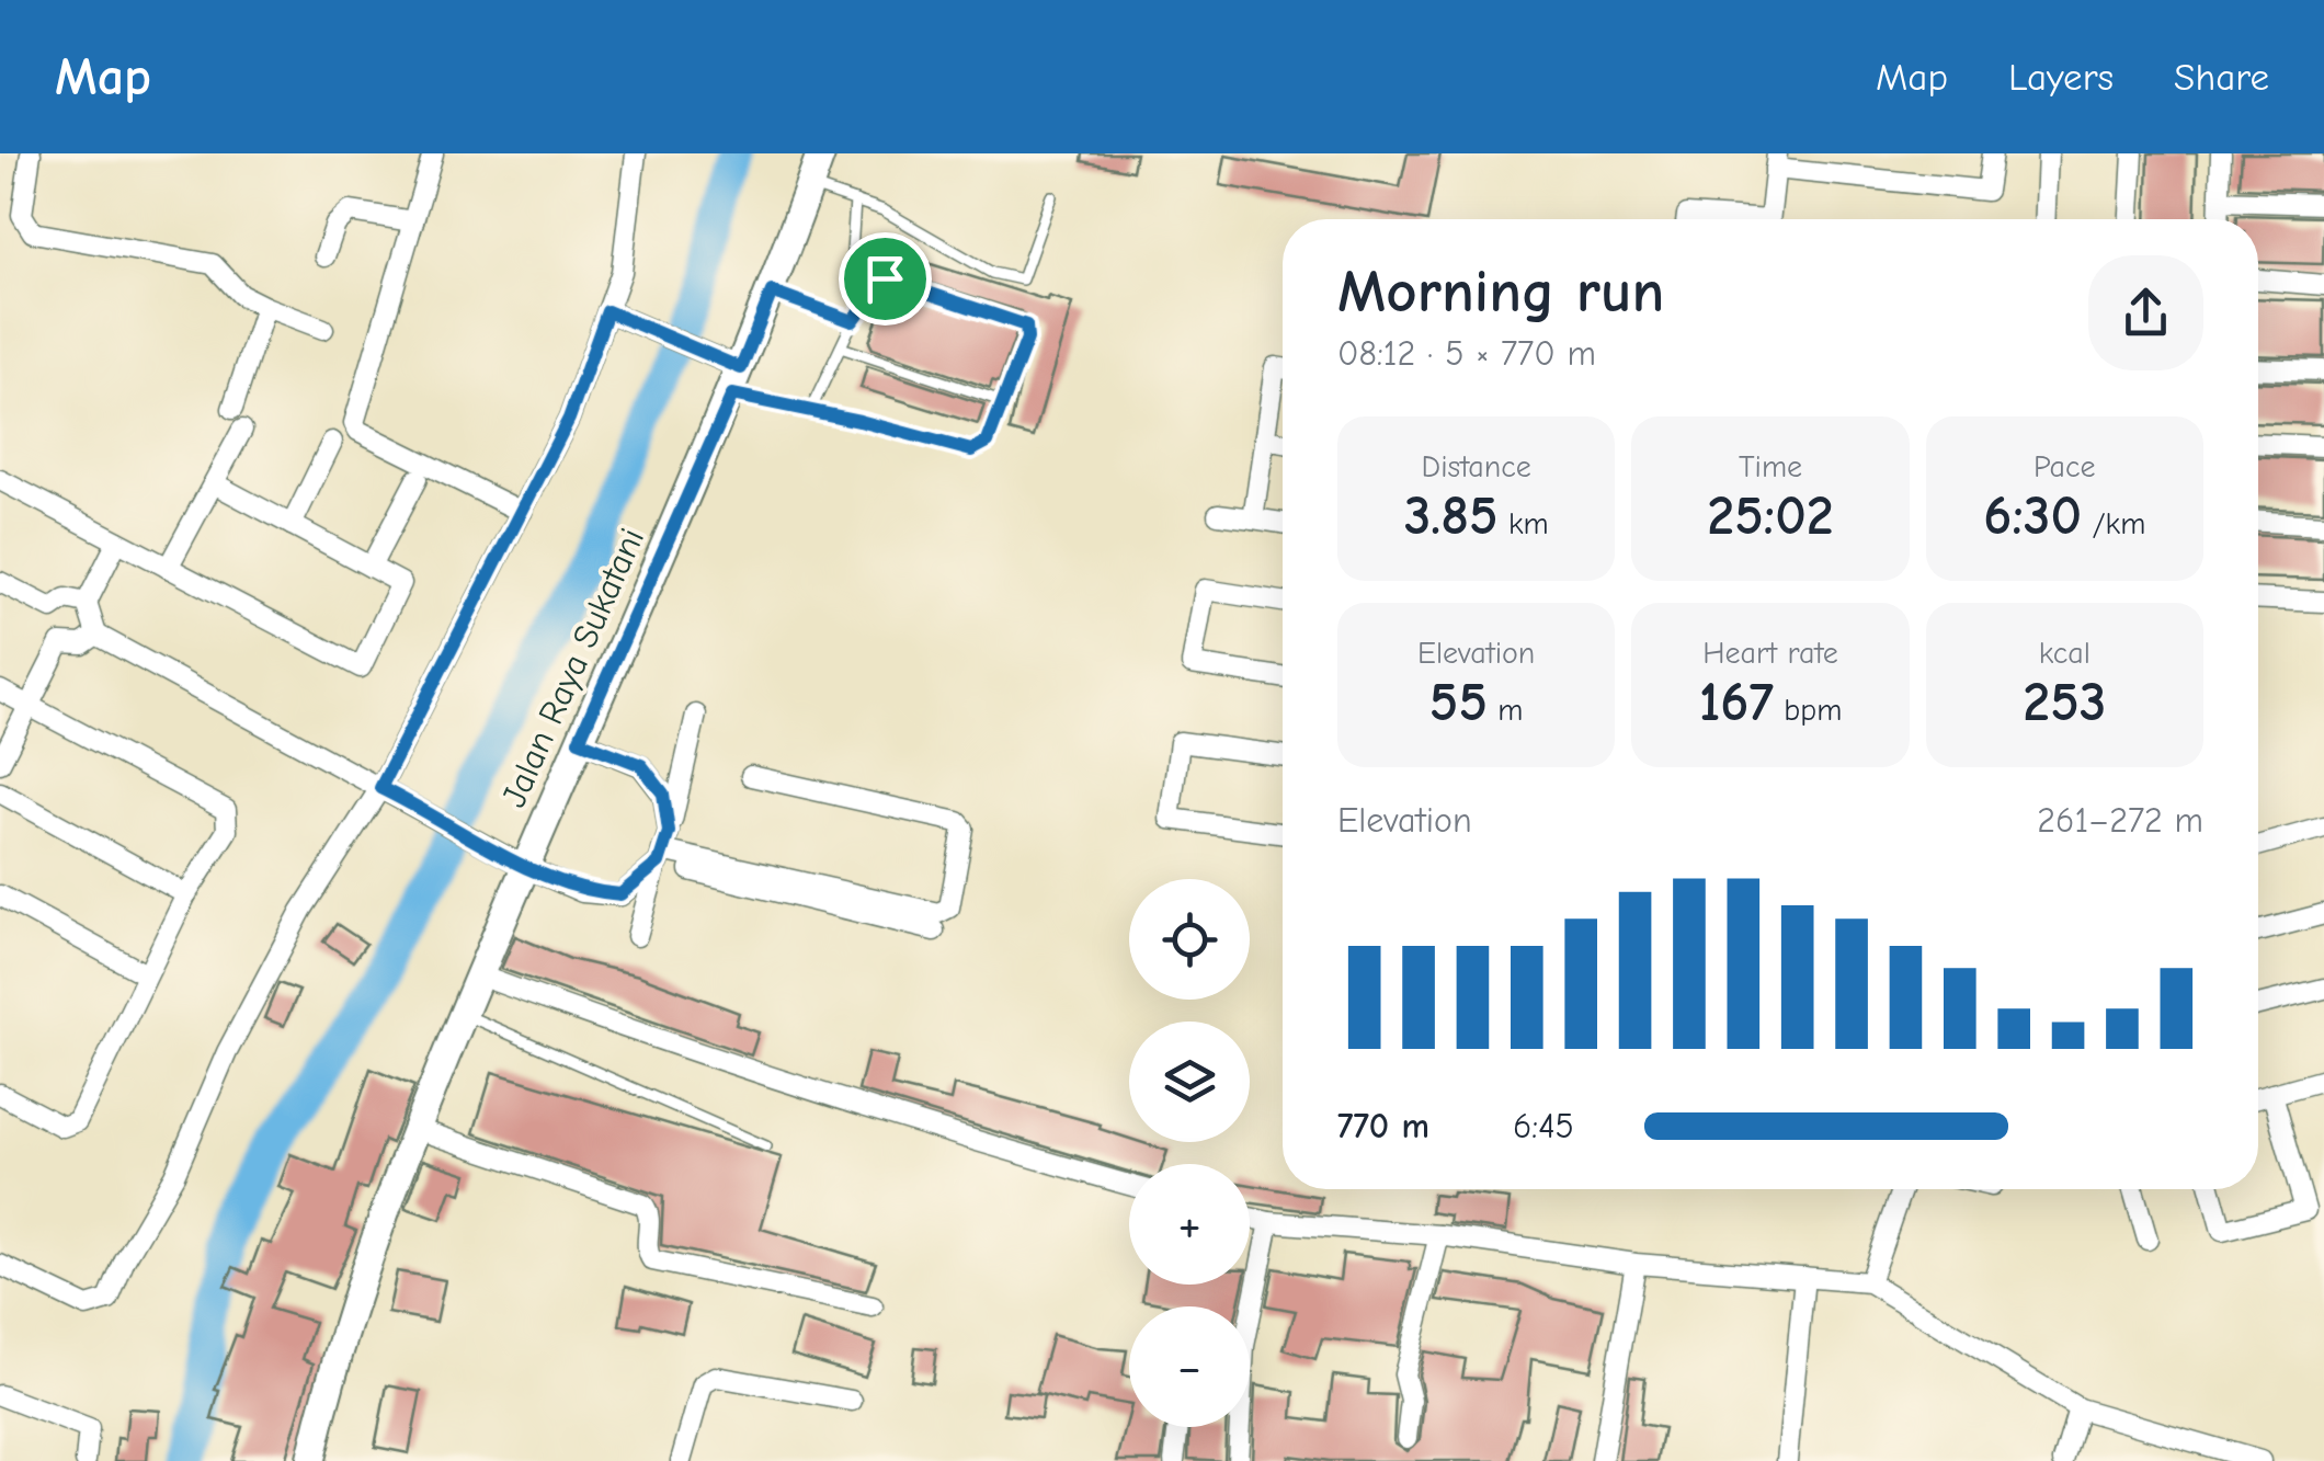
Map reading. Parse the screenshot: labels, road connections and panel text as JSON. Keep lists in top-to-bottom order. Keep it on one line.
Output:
{"streets":{"main road":["Jalan Raya Sukatani"]},"page":{"header":"Map","nav":["Map","Layers","Share"],"heading":["Morning run","08:12 · 5 × 770 m"],"stats":[["Distance","3.85 km"],["Time","25:02"],["Pace","6:30 /km"],["Elevation","55 m"],["Heart rate","167 bpm"],["kcal","253"]],"chart":["Elevation","261–272 m"],"map_buttons":["+","−"],"list":[{"name":"770 m","note":"6:45"}]}}
